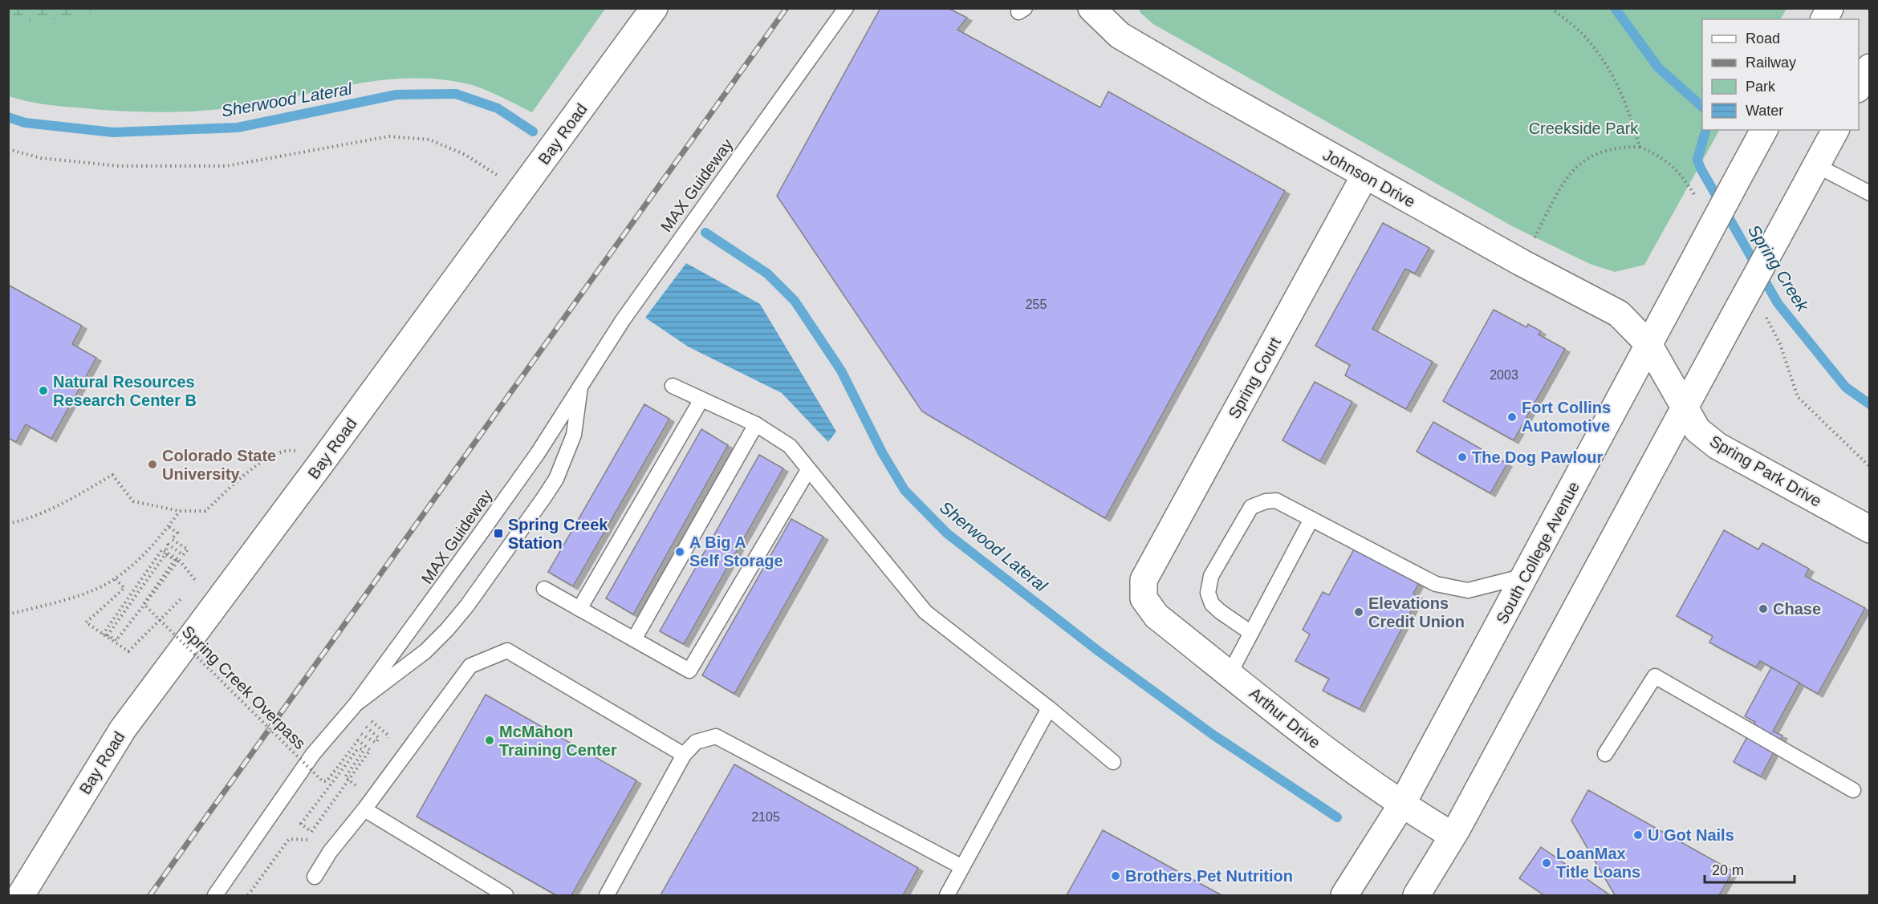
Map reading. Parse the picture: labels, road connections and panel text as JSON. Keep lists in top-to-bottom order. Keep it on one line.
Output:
{"streets":{"main road":["Bay Road","Johnson Drive","Spring Court","Spring Park Drive","South College Avenue","Arthur Drive"],"lane":["MAX Guideway"],"path":["Spring Creek Overpass"]},"crossings":[["Johnson Drive","Spring Court"],["Johnson Drive","Spring Park Drive"],["Johnson Drive","South College Avenue"],["Spring Court","Arthur Drive"],["Spring Park Drive","South College Avenue"],["South College Avenue","Arthur Drive"]],"water":["Sherwood Lateral","Spring Creek"],"parks":["Creekside Park"],"places":{"other":["Natural Resources Research Center B","Fort Collins Automotive","The Dog Pawlour","Colorado State University","A Big A Self Storage","Chase","Elevations Credit Union","McMahon Training Center","U Got Nails","LoanMax Title Loans","Brothers Pet Nutrition"],"transit":["Spring Creek Station"]},"house_numbers":["255","2003","2105"],"legend":["Road","Railway","Park","Water"],"scale_bar":"20 m"}
